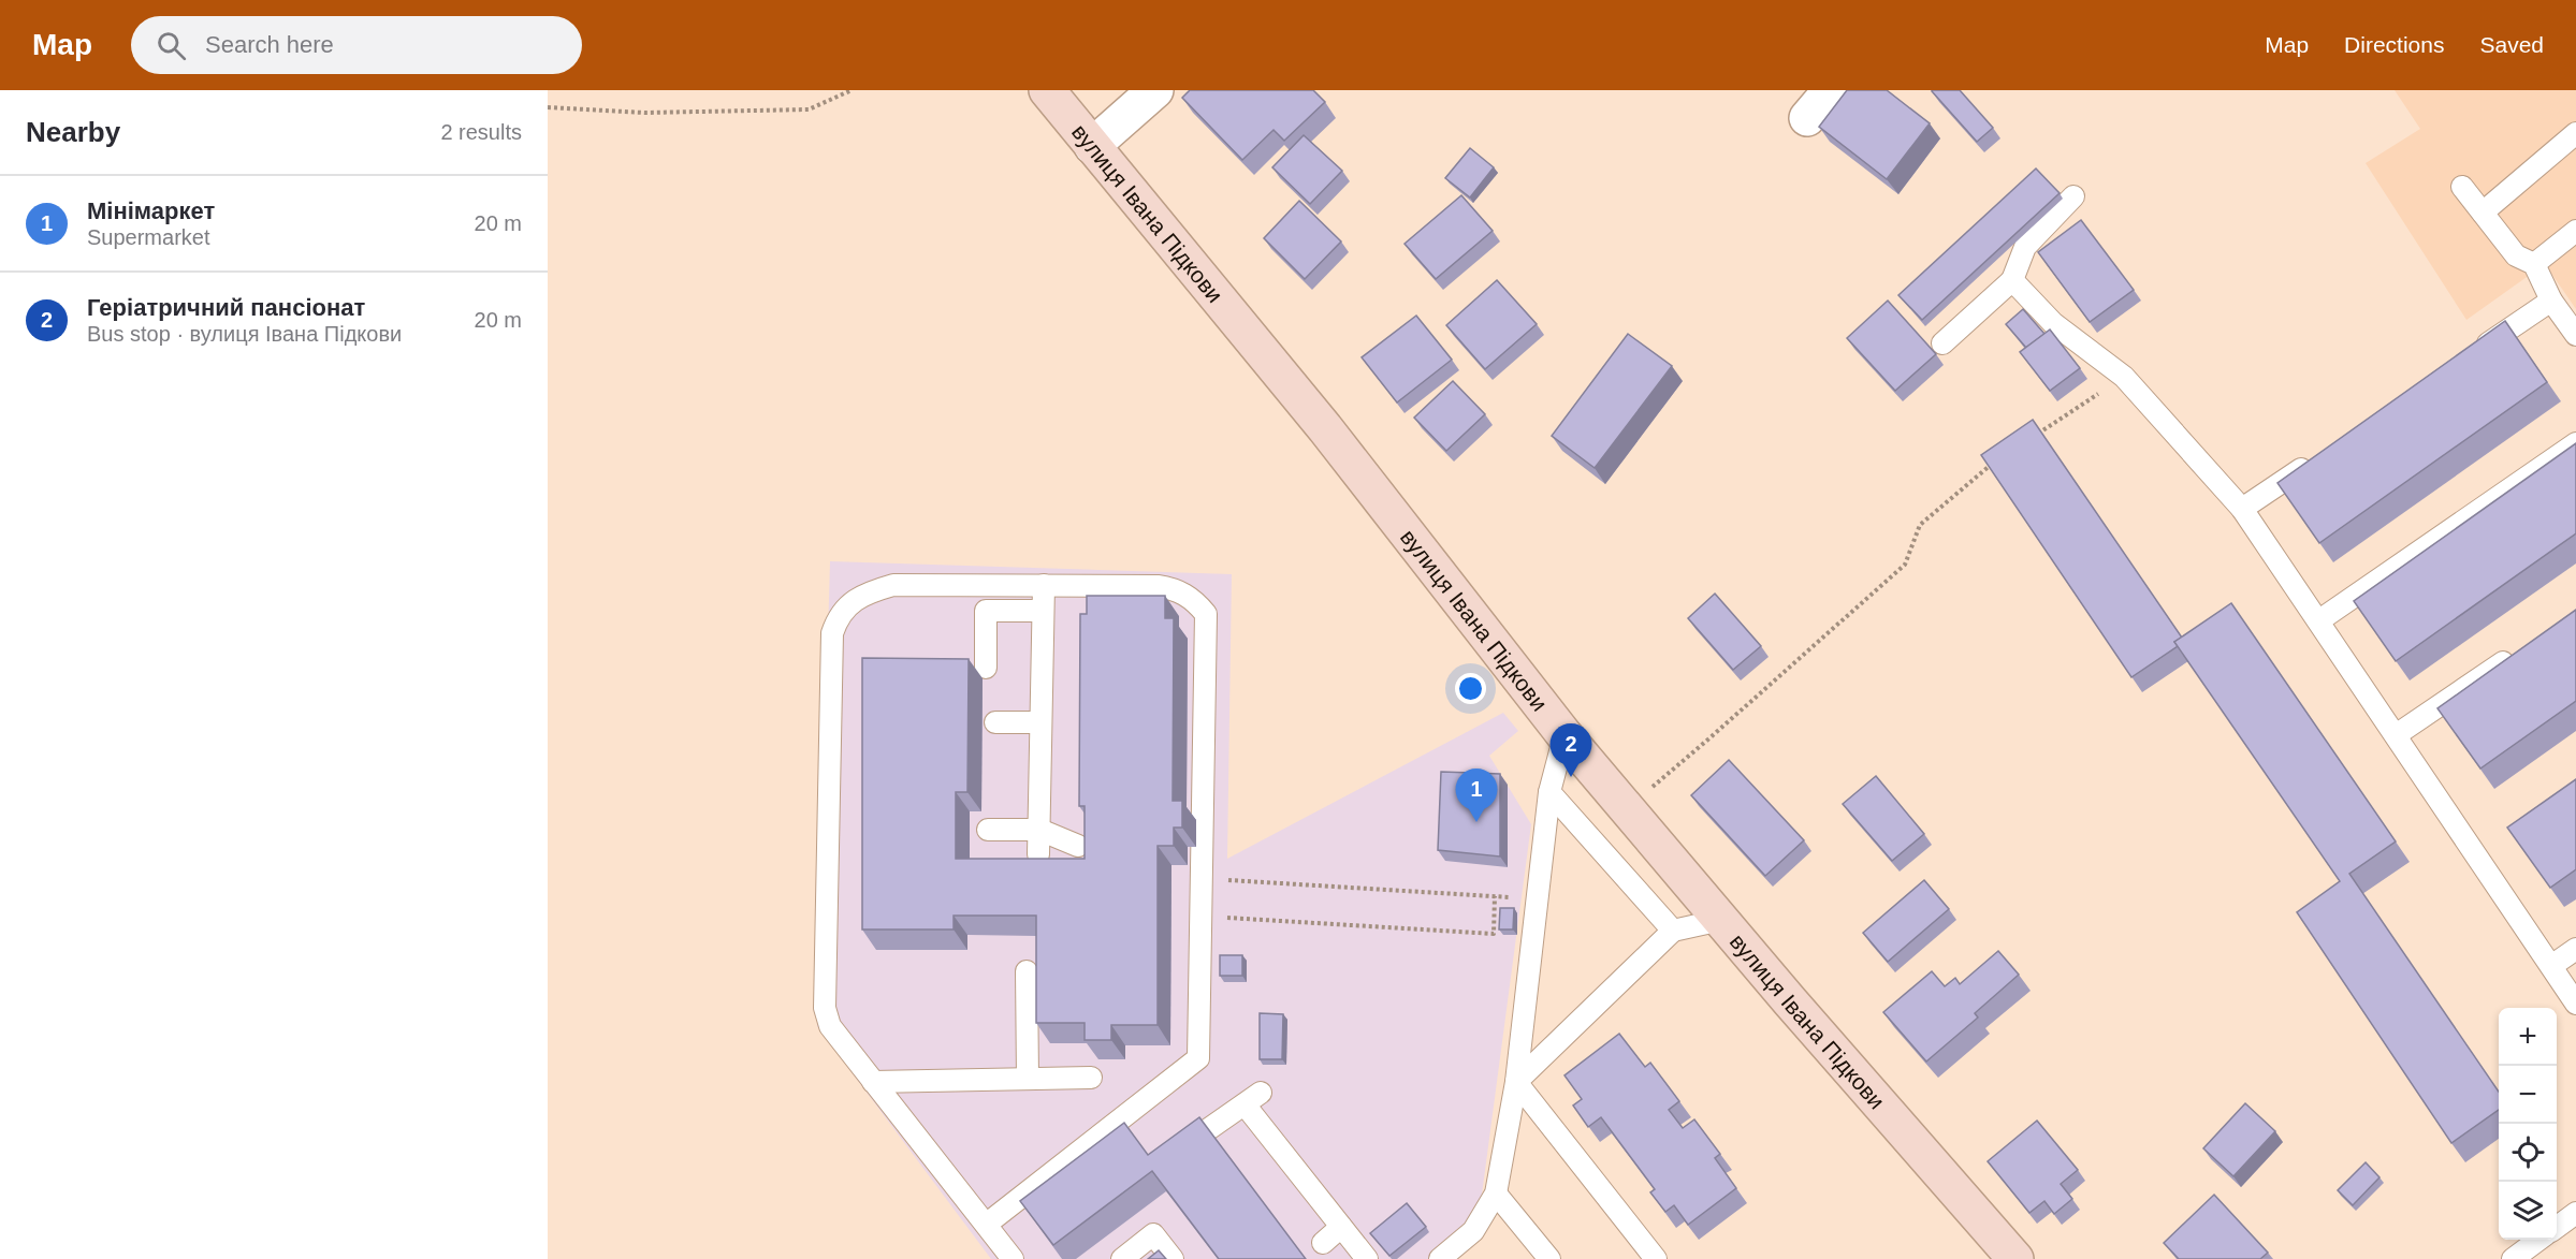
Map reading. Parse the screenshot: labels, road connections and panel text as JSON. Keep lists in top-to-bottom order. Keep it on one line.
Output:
{"streets":{"street":["вулиця Івана Підкови"]},"page":{"header":"Map","search":"Search here","nav":["Map","Directions","Saved"],"heading":["Nearby","2 results"],"list":[{"mark":"1","name":"Мінімаркет","note":"Supermarket","value":"20 m"},{"mark":"2","name":"Геріатричний пансіонат","note":"Bus stop · вулиця Івана Підкови","value":"20 m"}],"pins":["2","1"],"map_buttons":["+","−"]}}
